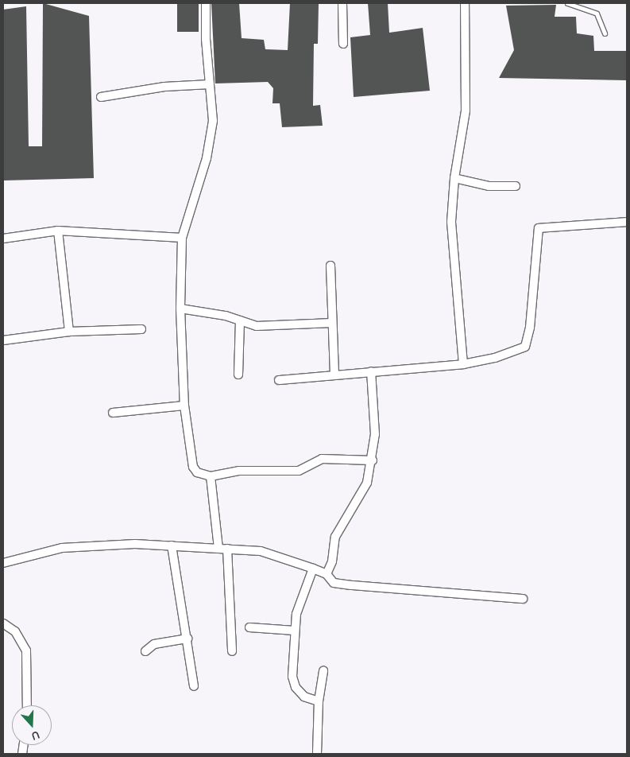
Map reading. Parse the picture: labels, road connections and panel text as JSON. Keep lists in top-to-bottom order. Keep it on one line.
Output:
{"north":"bottom"}
